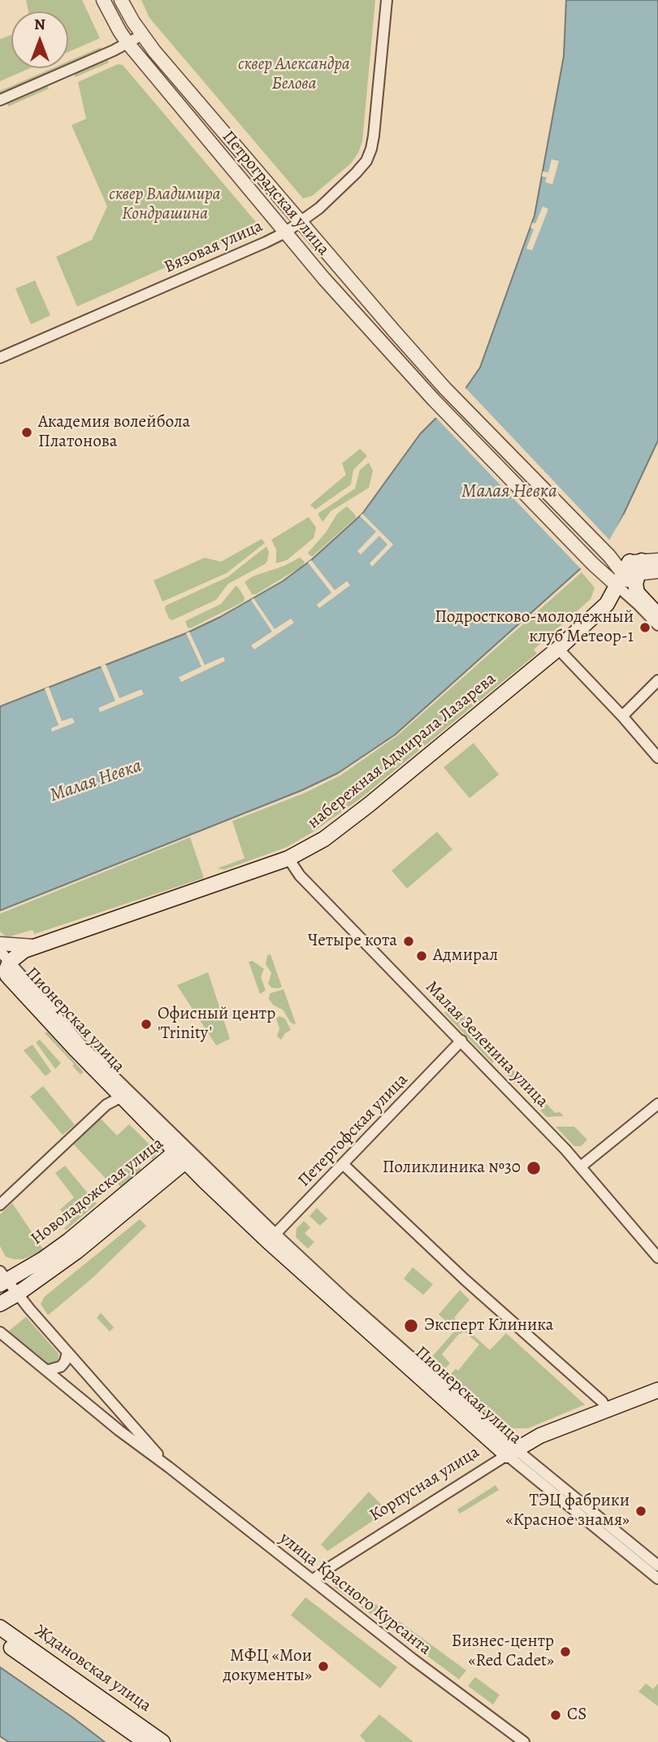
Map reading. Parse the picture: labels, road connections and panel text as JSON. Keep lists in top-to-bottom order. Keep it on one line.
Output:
{"streets":{"main road":["набережная Адмирала Лазарева","Пионерская улица","Новоладожская улица","Корпусная улица","Ждановская улица"],"street":["Петроградская улица","Вязовая улица","Малая Зеленина улица","Петергофская улица","улица Красного Курсанта"]},"crossings":[["Петроградская улица","Вязовая улица"],["Петроградская улица","набережная Адмирала Лазарева"],["набережная Адмирала Лазарева","Пионерская улица"],["набережная Адмирала Лазарева","Малая Зеленина улица"],["Пионерская улица","Петергофская улица"],["Пионерская улица","Новоладожская улица"],["Пионерская улица","Корпусная улица"],["Малая Зеленина улица","Петергофская улица"],["Новоладожская улица","улица Красного Курсанта"],["Корпусная улица","улица Красного Курсанта"]],"water":["Малая Невка"],"parks":["сквер Александра Белова","сквер Владимира Кондрашина"],"places":["Академия волейбола Платонова","Подростково-молодежный клуб Метеор-1","Четыре кота","Адмирал","Офисный центр 'Trinity'","Поликлиника №30","Эксперт Клиника","ТЭЦ фабрики «Красное знамя»","Бизнес-центр «Red Cadet»","МФЦ «Мои документы»","CS"],"north":"top"}
